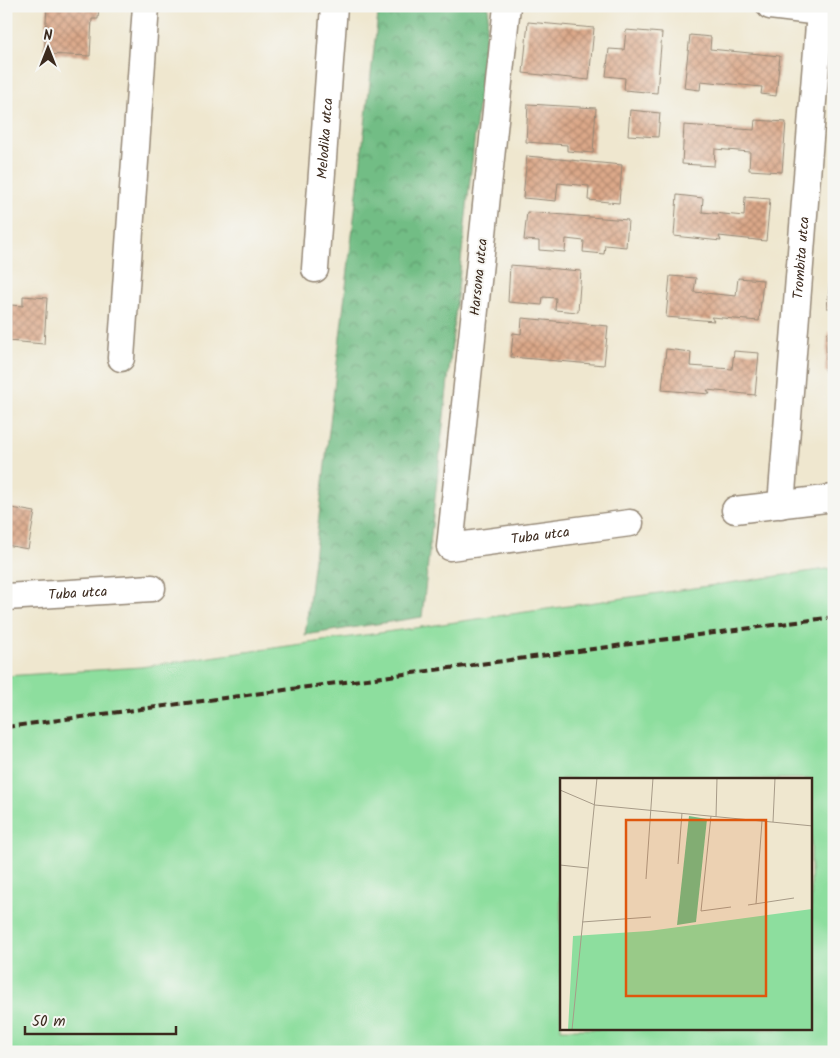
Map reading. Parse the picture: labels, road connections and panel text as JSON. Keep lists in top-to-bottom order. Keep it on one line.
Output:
{"streets":{"street":["Melodika utca","Trombita utca","Harsona utca","Tuba utca"]},"crossings":[["Harsona utca","Tuba utca"]],"scale_bar":"50 m","north":"top"}
